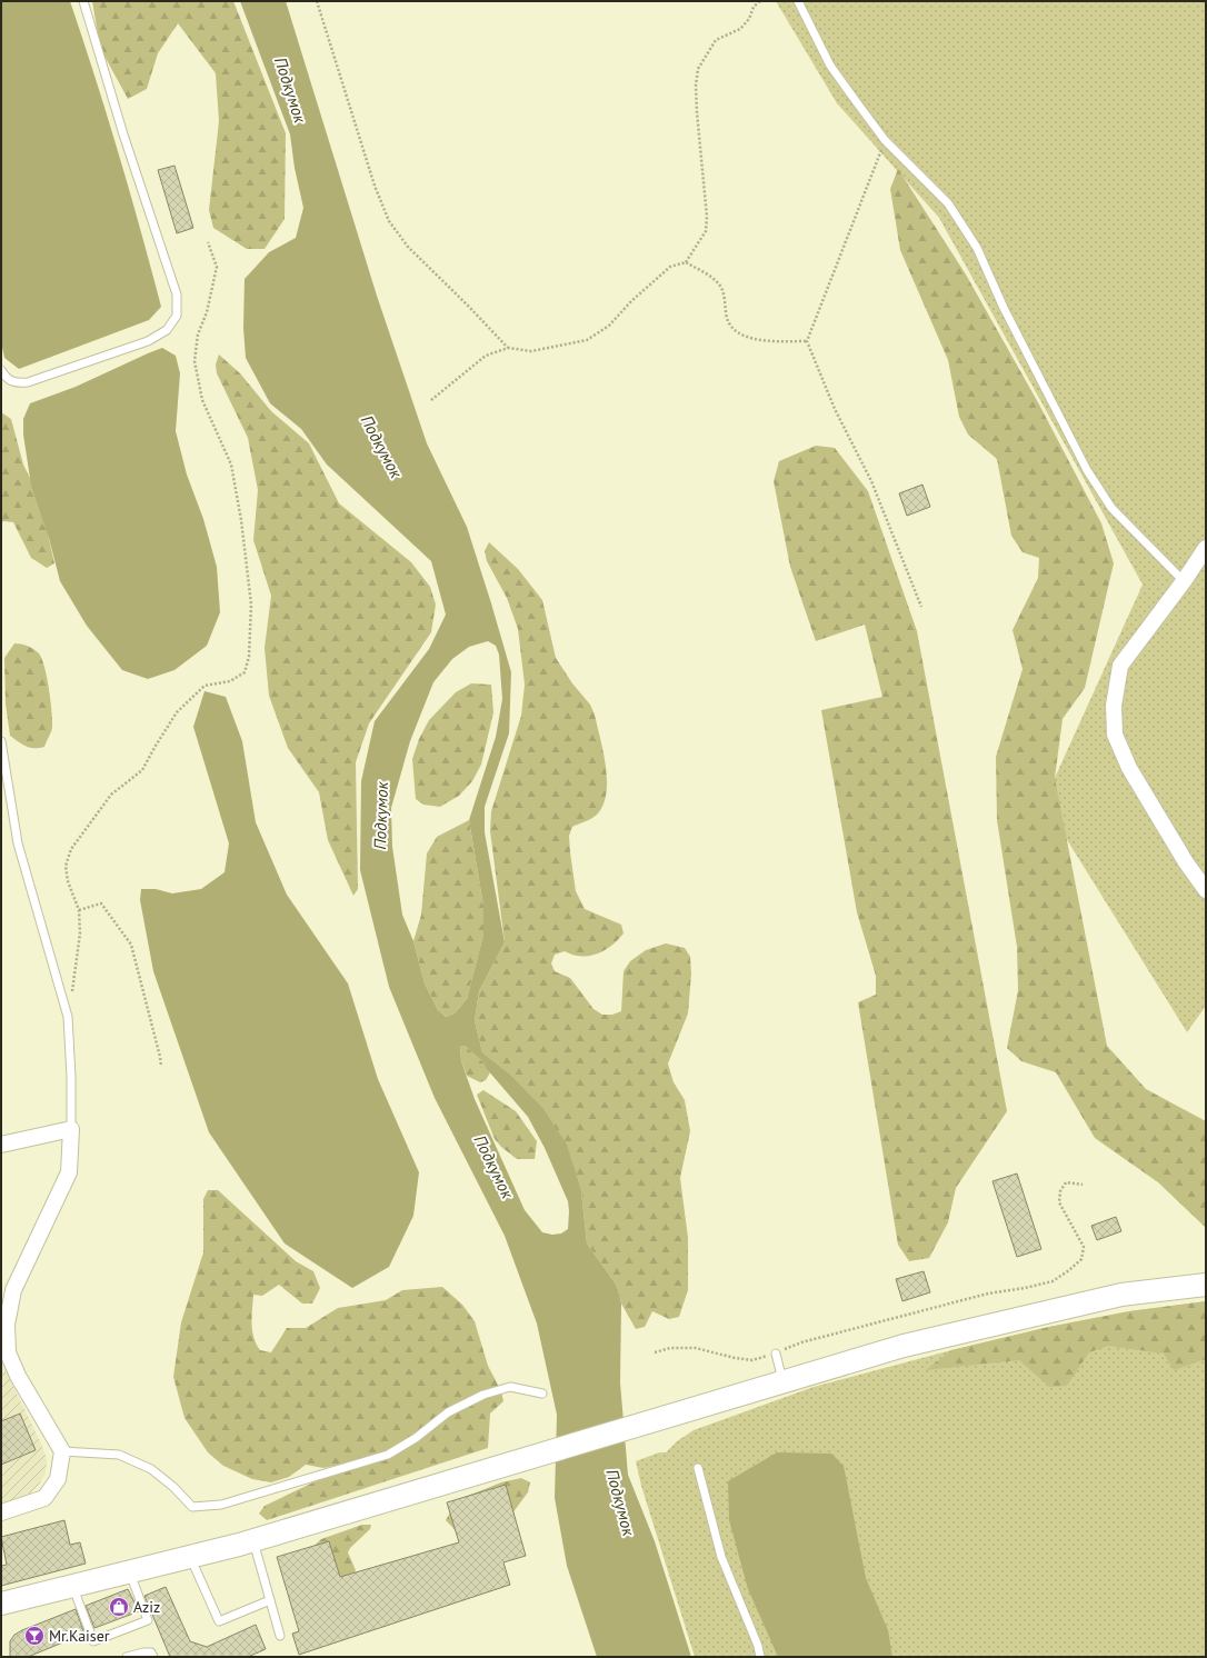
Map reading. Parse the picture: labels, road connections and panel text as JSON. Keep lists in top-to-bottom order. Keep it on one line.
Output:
{"water":["Подкумок"],"places":{"shop":["Aziz"],"bar":["Mr.Kaiser"]}}
